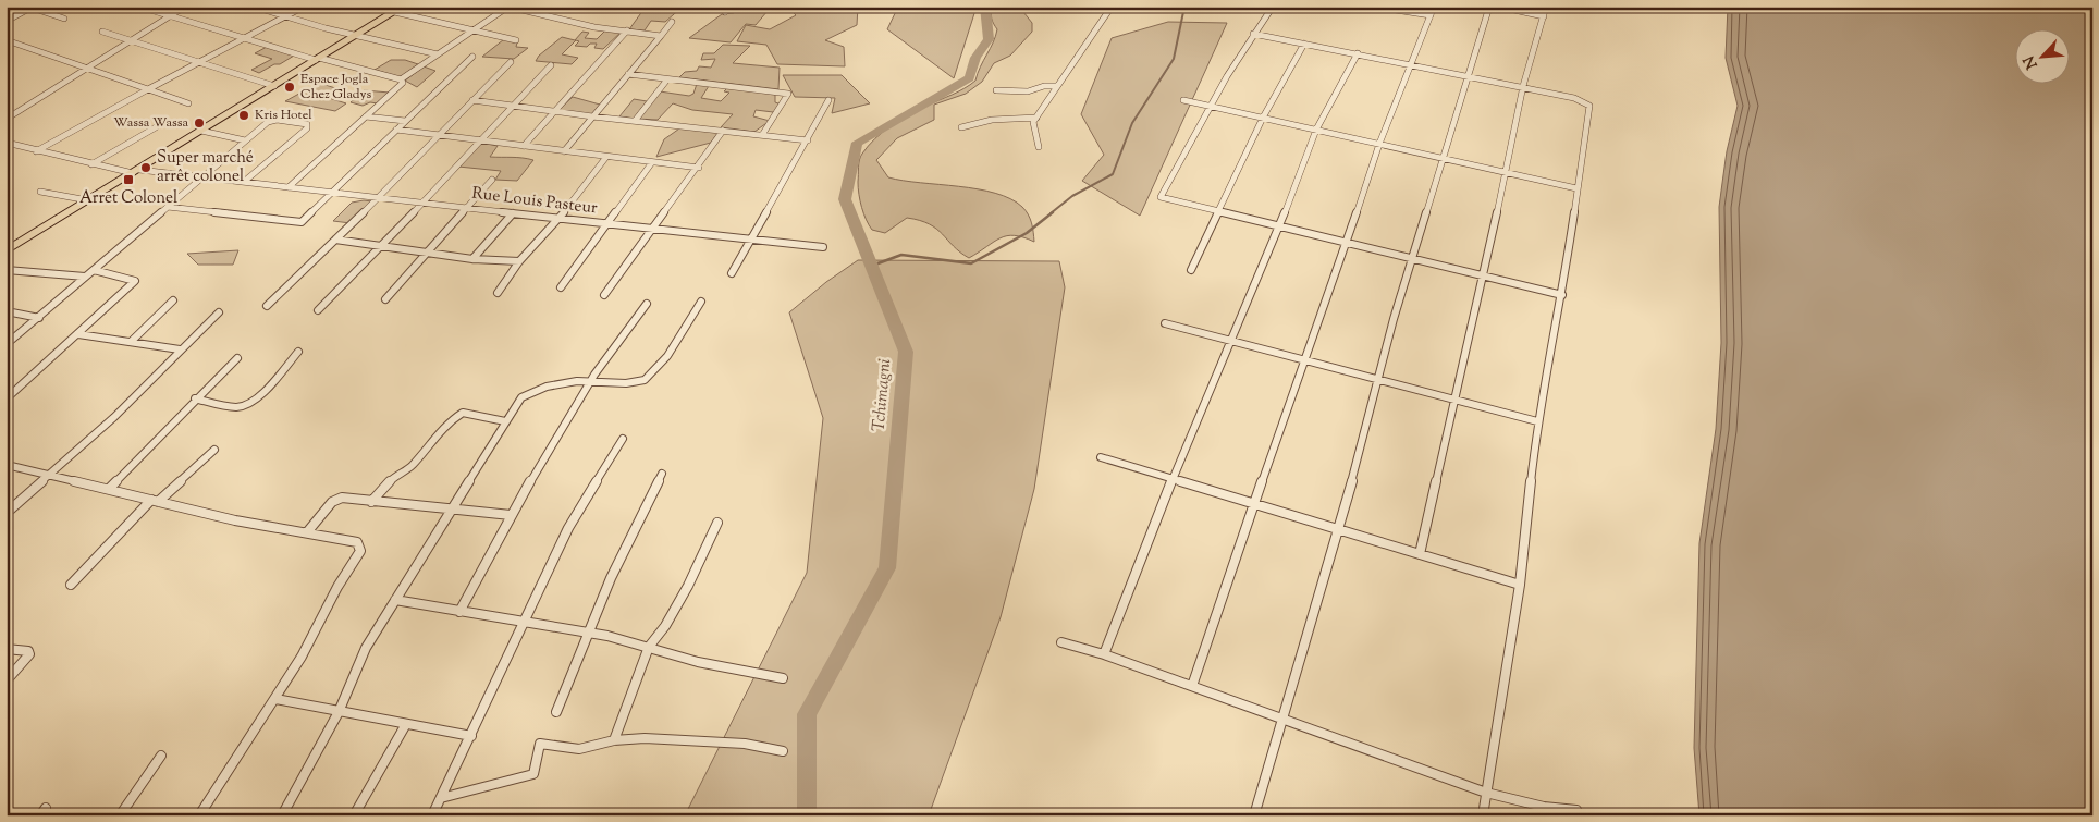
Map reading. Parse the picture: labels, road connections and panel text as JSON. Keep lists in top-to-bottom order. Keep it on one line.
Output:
{"streets":{"street":["Rue Louis Pasteur"]},"water":["Tchimagni"],"places":{"other":["Espace Jogla Chez Gladys","Kris Hotel","Wassa Wassa","Super marché arrêt colonel"],"transit":["Arret Colonel"]},"north":"bottom left"}
